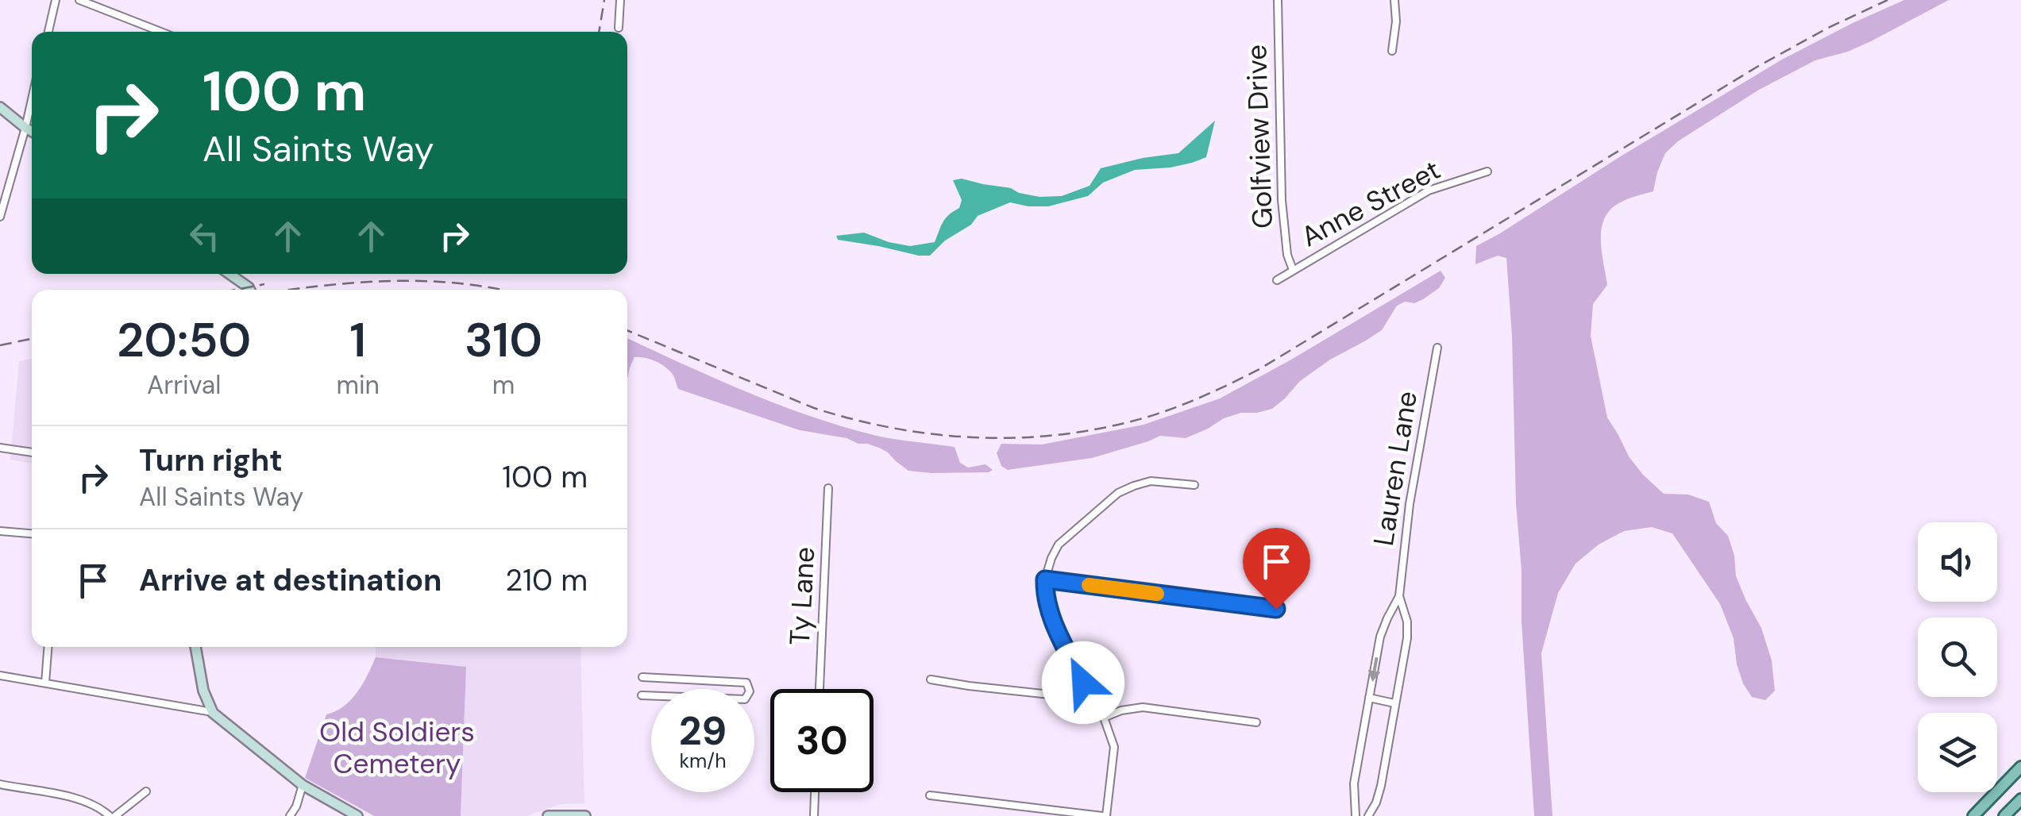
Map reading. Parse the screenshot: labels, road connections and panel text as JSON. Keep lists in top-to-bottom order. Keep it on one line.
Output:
{"streets":{"street":["Golfview Drive","Anne Street","Lauren Lane","Ty Lane"]},"crossings":[["Golfview Drive","Anne Street"]],"parks":["Old Soldiers Cemetery"],"page":{"turn":["100 m","All Saints Way"],"eta":["20:50","Arrival","1","min","310","m"],"list":[{"name":"Turn right","note":"All Saints Way","value":"100 m"},{"name":"Arrive at destination","value":"210 m"}],"speed":"29 km/h","limit":"30"}}
